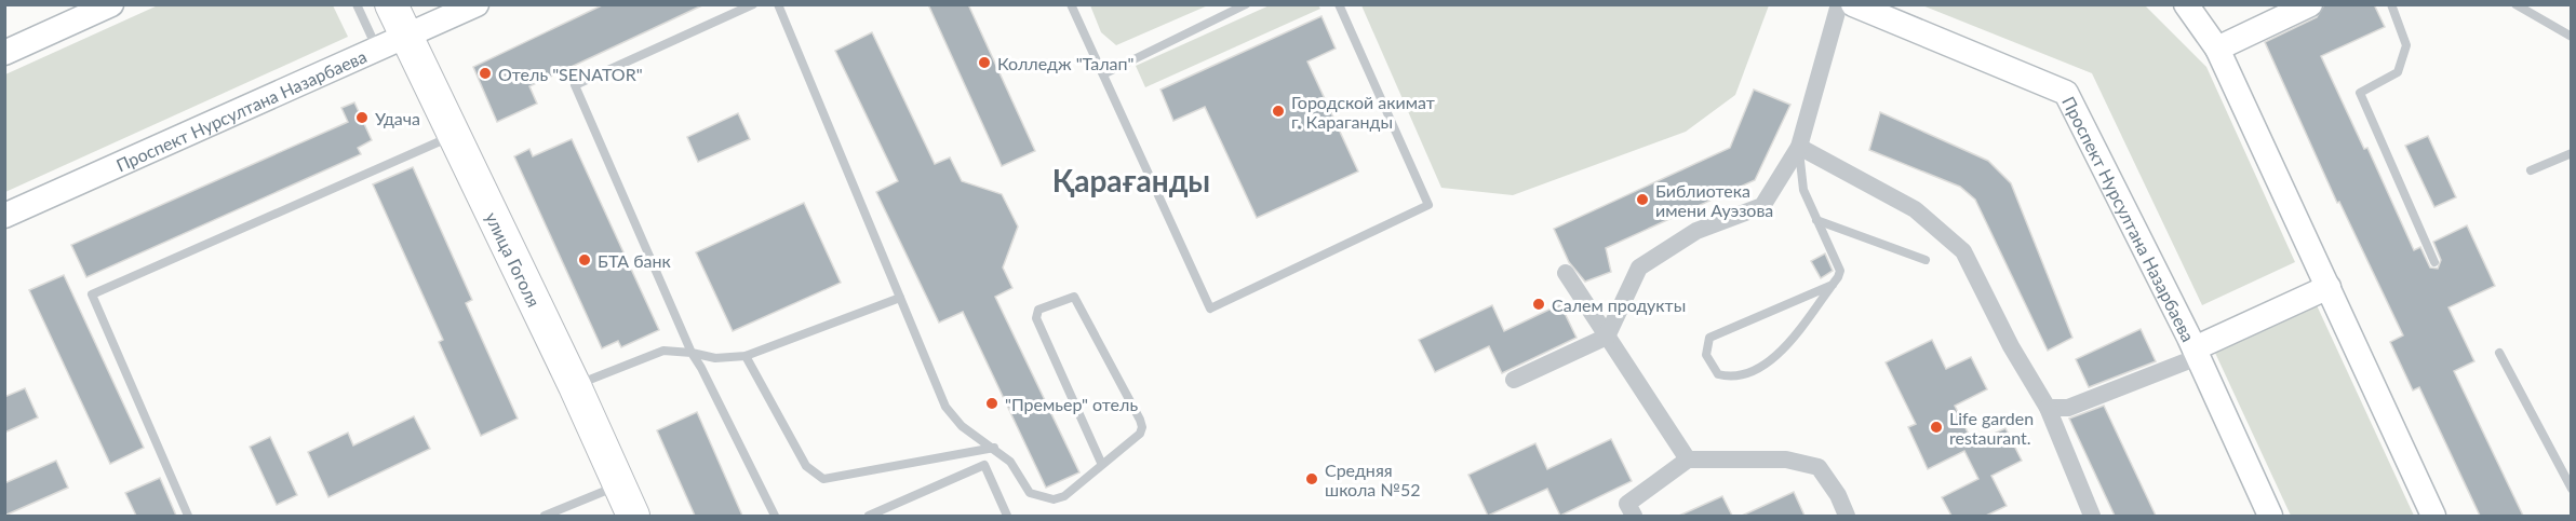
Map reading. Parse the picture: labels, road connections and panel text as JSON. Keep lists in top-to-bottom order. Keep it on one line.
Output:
{"streets":{"highway":["улица Гоголя"],"main road":["Проспект Нурсултана Назарбаева"]},"crossings":[["Проспект Нурсултана Назарбаева","улица Гоголя"]],"districts":["Қарағанды"],"places":["Колледж \"Талап\"","Отель \"SENATOR\"","Городской акимат г. Караганды","Удача","Библиотека имени Ауэзова","БТА банк","Салем продукты","\"Премьер\" отель","Life garden restaurant.","Средняя школа №52"]}
